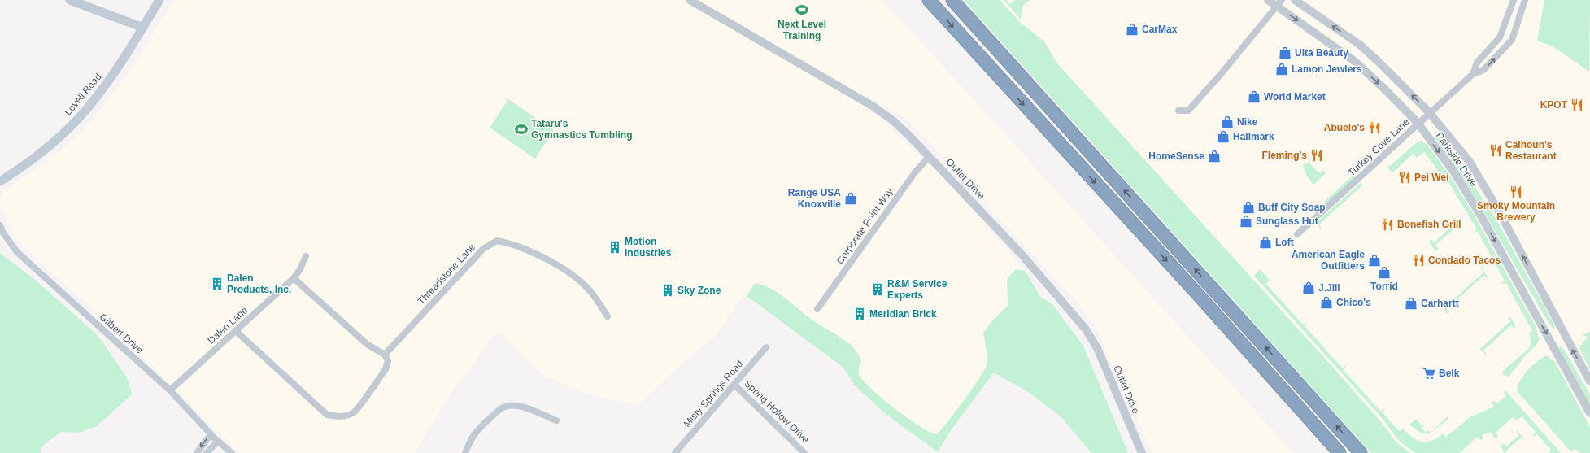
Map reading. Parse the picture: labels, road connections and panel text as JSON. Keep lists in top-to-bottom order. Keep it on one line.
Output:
{"streets":{"main road":["Lovell Road"],"street":["Turkey Cove Lane","Parkside Drive","Outlet Drive","Corporate Point Way","Threadstone Lane","Dalen Lane","Gilbert Drive","Misty Springs Road","Spring Hollow Drive"]},"crossings":[["Turkey Cove Lane","Parkside Drive"],["Outlet Drive","Corporate Point Way"],["Dalen Lane","Gilbert Drive"],["Misty Springs Road","Spring Hollow Drive"]],"places":{"sports":["Next Level Training","Tataru's Gymnastics Tumbling"],"shop":["CarMax","Ulta Beauty","Lamon Jewlers","World Market","Nike","Hallmark","HomeSense","Range USA Knoxville","Buff City Soap","Sunglass Hut","Loft","American Eagle Outfitters","Torrid","J.Jill","Chico's","Carhartt"],"restaurant":["KPOT","Abuelo's","Calhoun's Restaurant","Fleming's","Pei Wei","Smoky Mountain Brewery","Bonefish Grill","Condado Tacos"],"building":["Motion Industries","Dalen Products, Inc.","R&M Service Experts","Sky Zone","Meridian Brick"],"supermarket":["Belk"]}}
